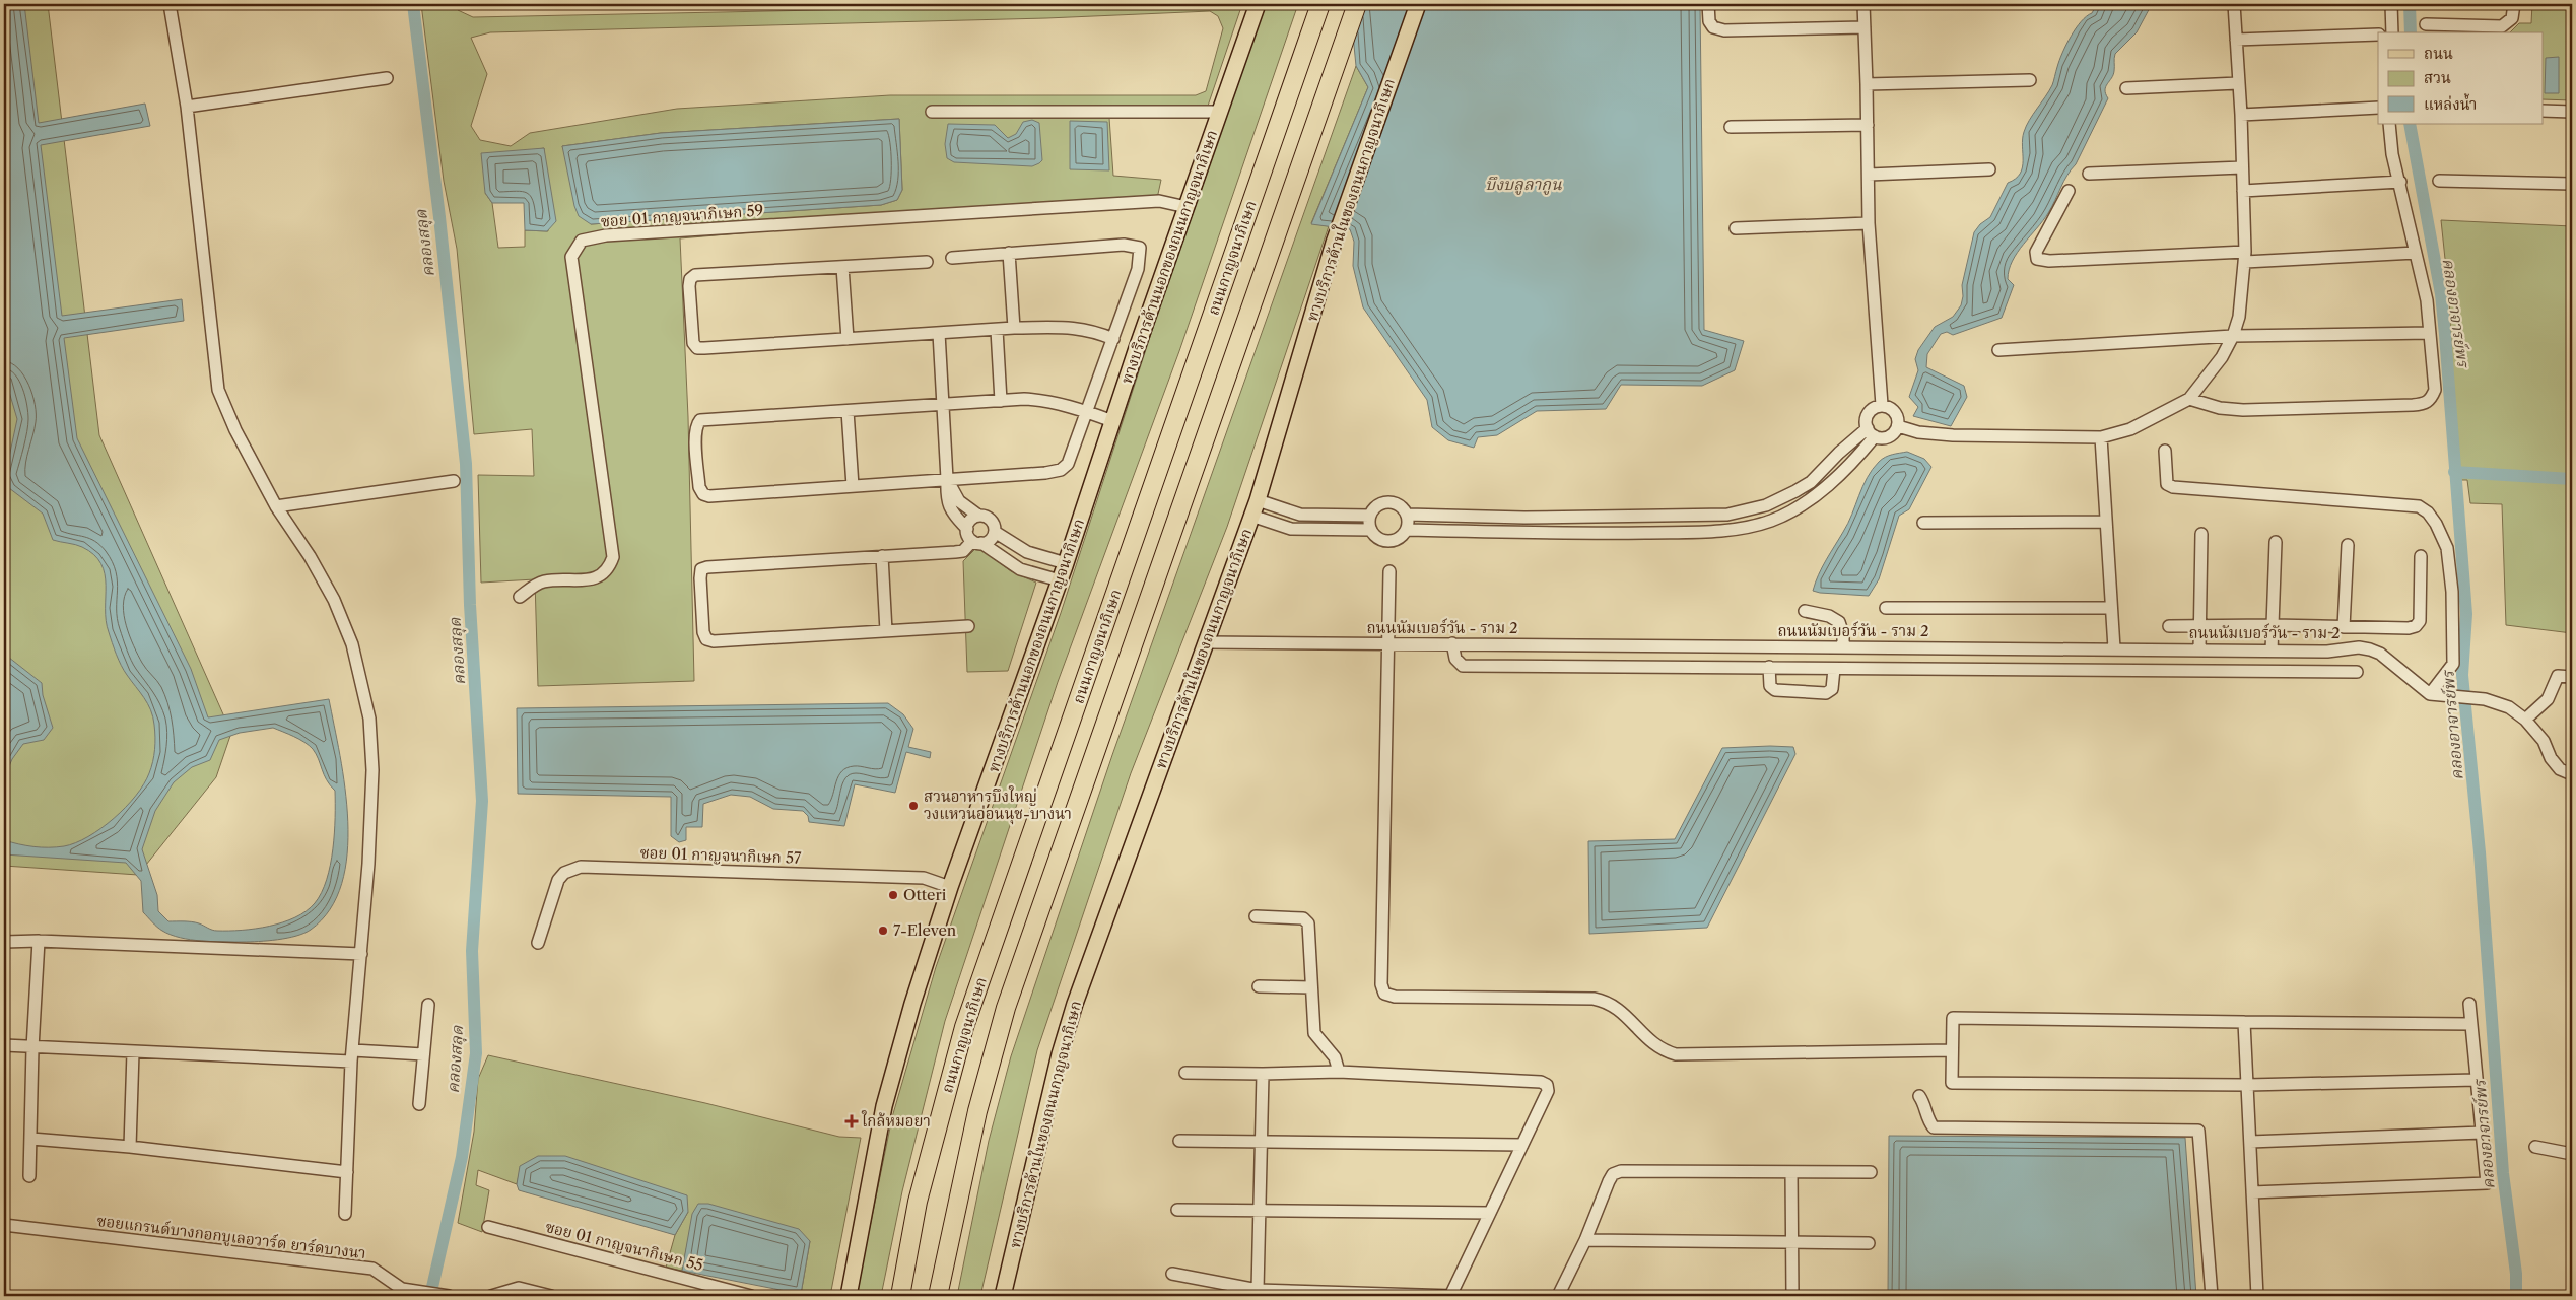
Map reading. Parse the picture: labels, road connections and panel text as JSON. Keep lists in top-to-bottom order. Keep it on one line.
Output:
{"streets":{"highway":["ถนนกาญจนาภิเษก"],"main road":["ทางบริการด้านในของถนนกาญจนาภิเษก","ทางบริการด้านนอกของถนนกาญจนาภิเษก"],"street":["ซอย 01 กาญจนาภิเษก 59","ถนนนัมเบอร์วัน - ราม 2","ซอย 01 กาญจนากิเษก 57","ซอยแกรนด์บางกอกบูเลอวาร์ด ยาร์ดบางนา","ซอย 01 กาญจนากิเษก 55"]},"crossings":[["ทางบริการด้านในของถนนกาญจนาภิเษก","ถนนนัมเบอร์วัน - ราม 2"],["ซอย 01 กาญจนาภิเษก 59","ทางบริการด้านนอกของถนนกาญจนาภิเษก"],["ทางบริการด้านนอกของถนนกาญจนาภิเษก","ซอย 01 กาญจนากิเษก 57"]],"water":["บึงบลูลากูน","คลองสลุด","คลองอาจารย์พร"],"places":{"other":["สวนอาหารบึงใหญ่ วงแหวนอ่อนนุช-บางนา","Otteri","7-Eleven"],"health":["ใกล้หมอยา"]},"legend":["ถนน","สวน","แหล่งน้ำ"]}
